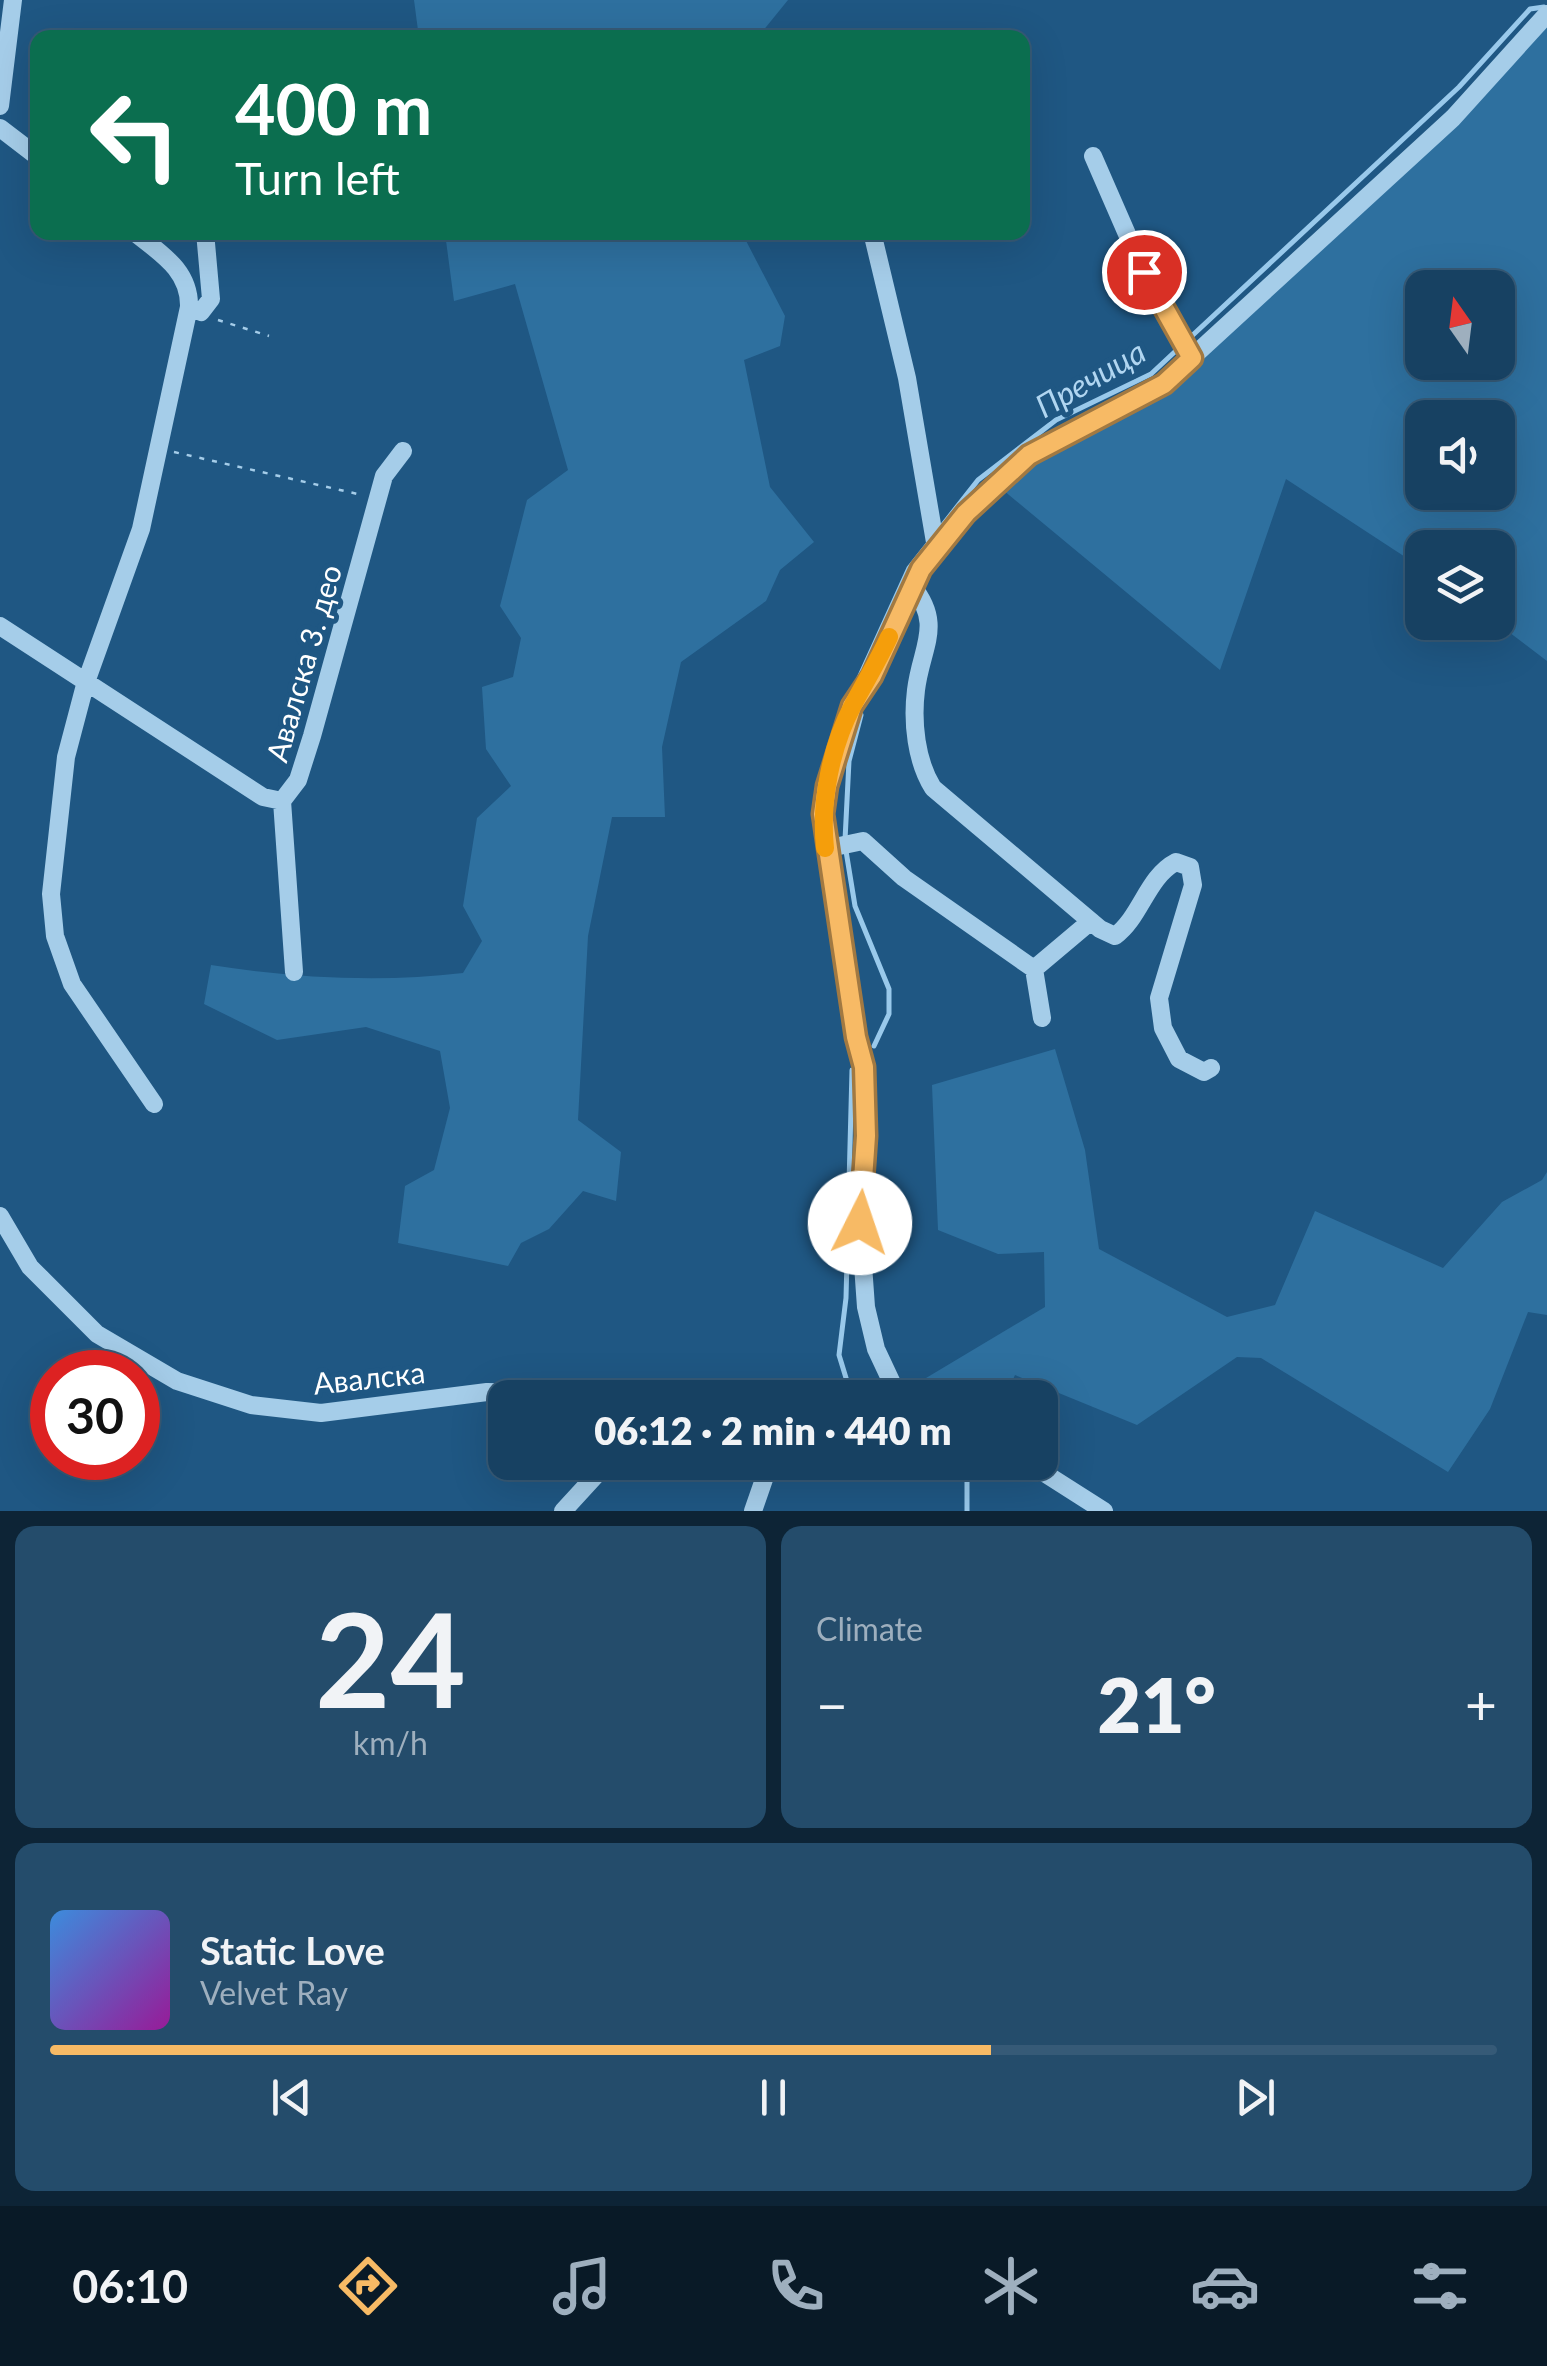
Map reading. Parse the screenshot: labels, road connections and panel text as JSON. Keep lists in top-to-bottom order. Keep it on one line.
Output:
{"streets":{"street":["Авалска 3. део","Авалска"]},"water":["Пречица"],"north":"top","page":{"turn":["400 m","Turn left"],"limit":"30","trip":"06:12 · 2 min · 440 m","tile":[["24","km/h"],"Climate"],"heat":["−","21°","+"],"song":["Static Love","Velvet Ray"],"tabs":"06:10"}}
